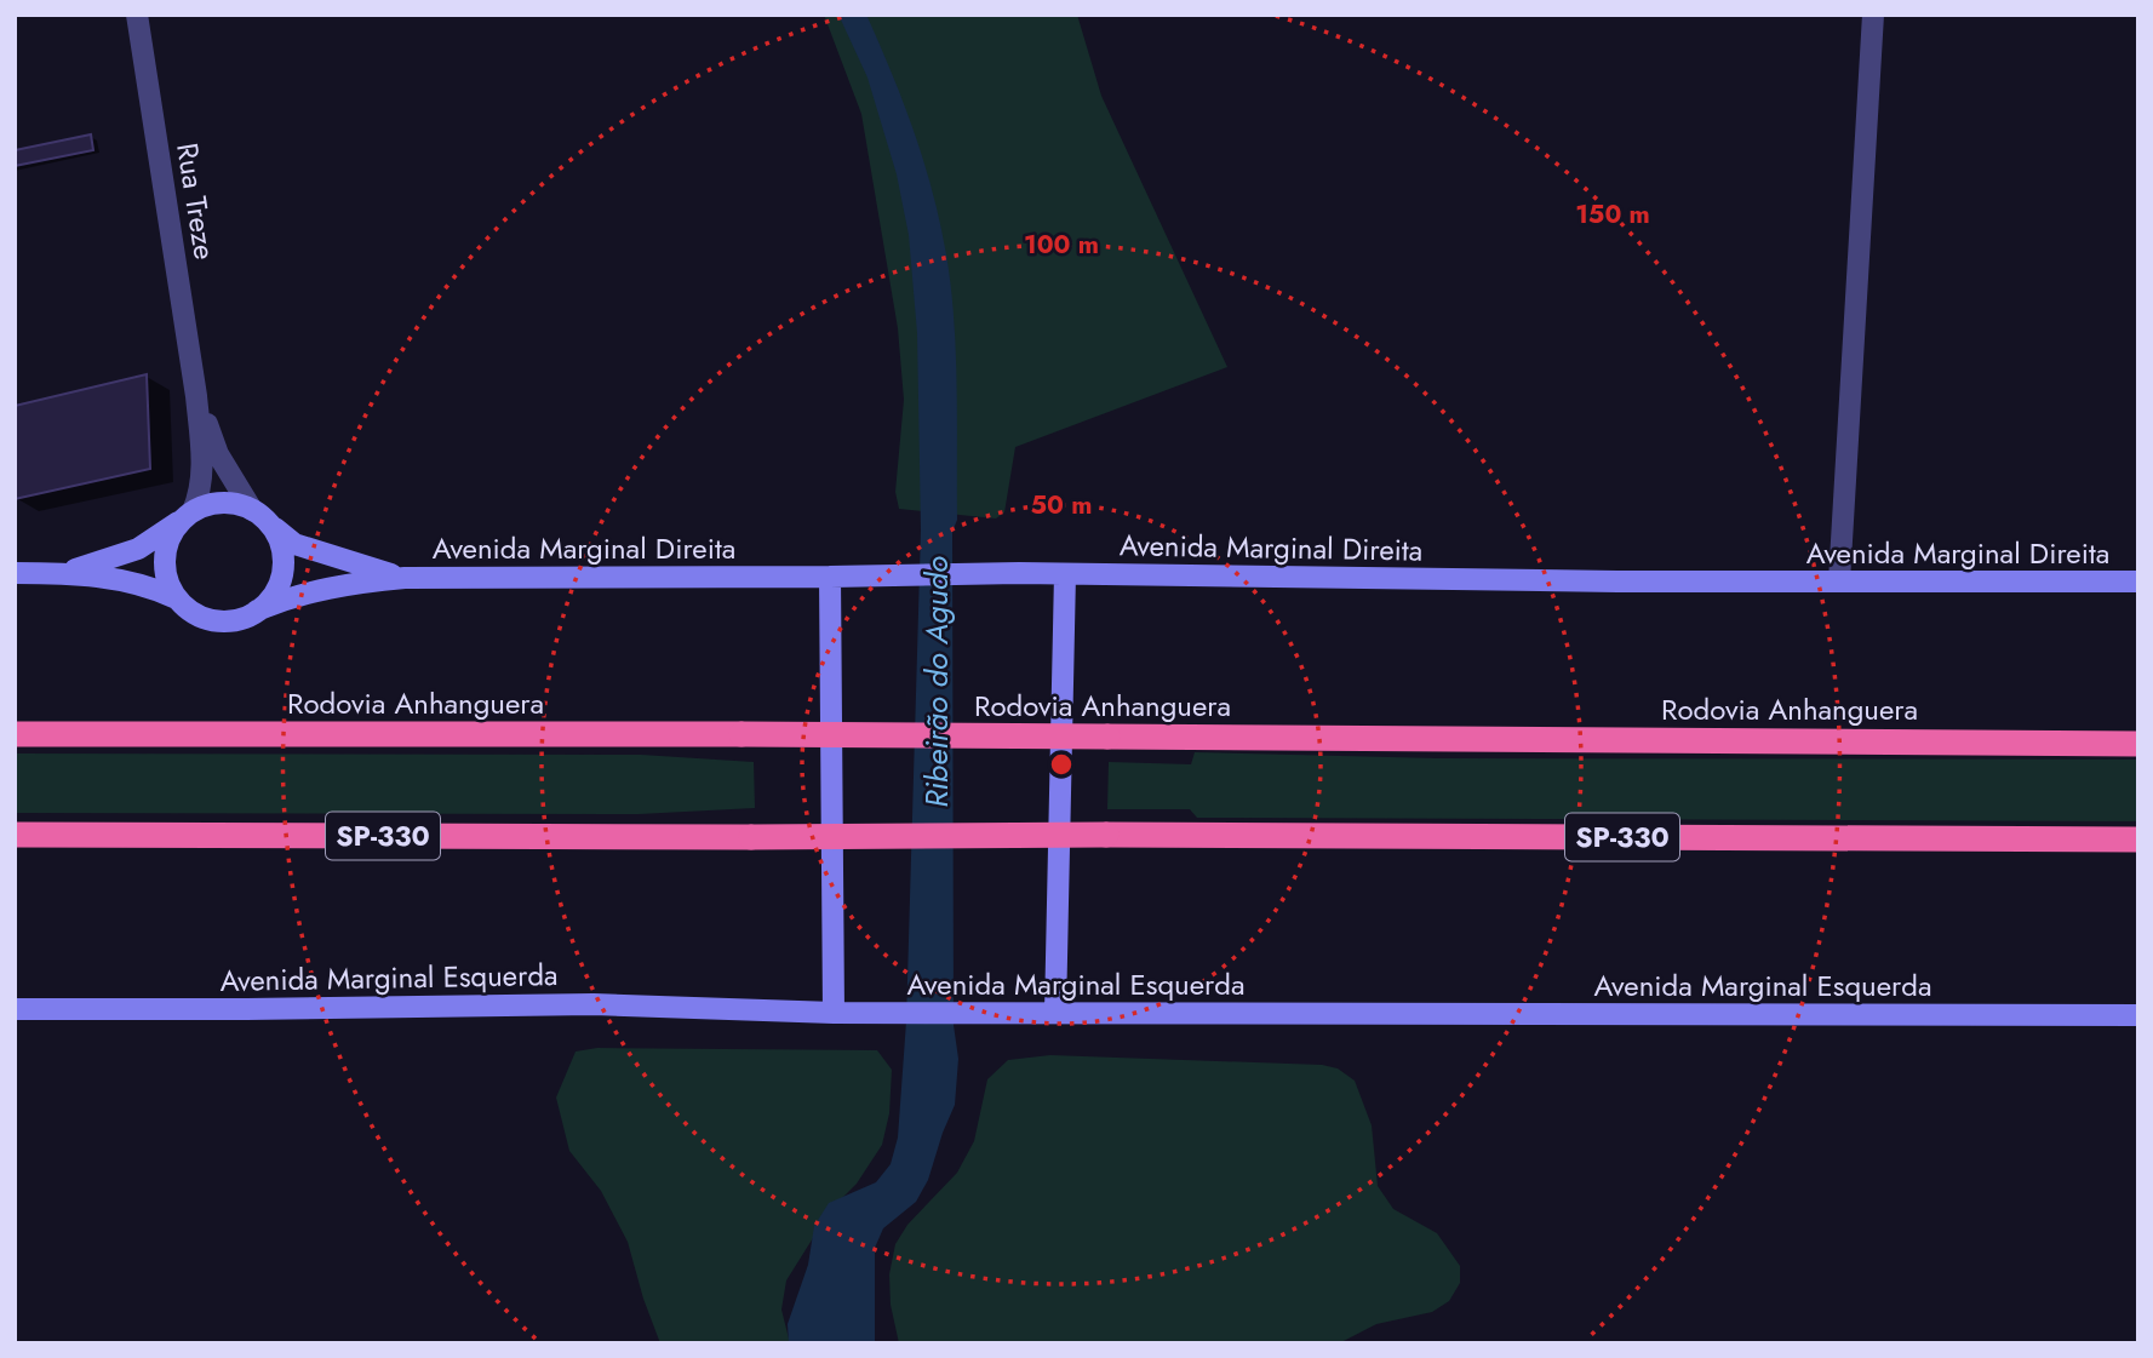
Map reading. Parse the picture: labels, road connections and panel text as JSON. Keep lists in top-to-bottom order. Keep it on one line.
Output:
{"streets":{"highway":["Rodovia Anhanguera","SP-330"],"main road":["Avenida Marginal Direita","Avenida Marginal Esquerda"],"street":["Rua Treze"]},"crossings":[["Rua Treze","Avenida Marginal Direita"]],"water":["Ribeirão do Agudo"],"rings":["150 m","100 m","50 m"]}
